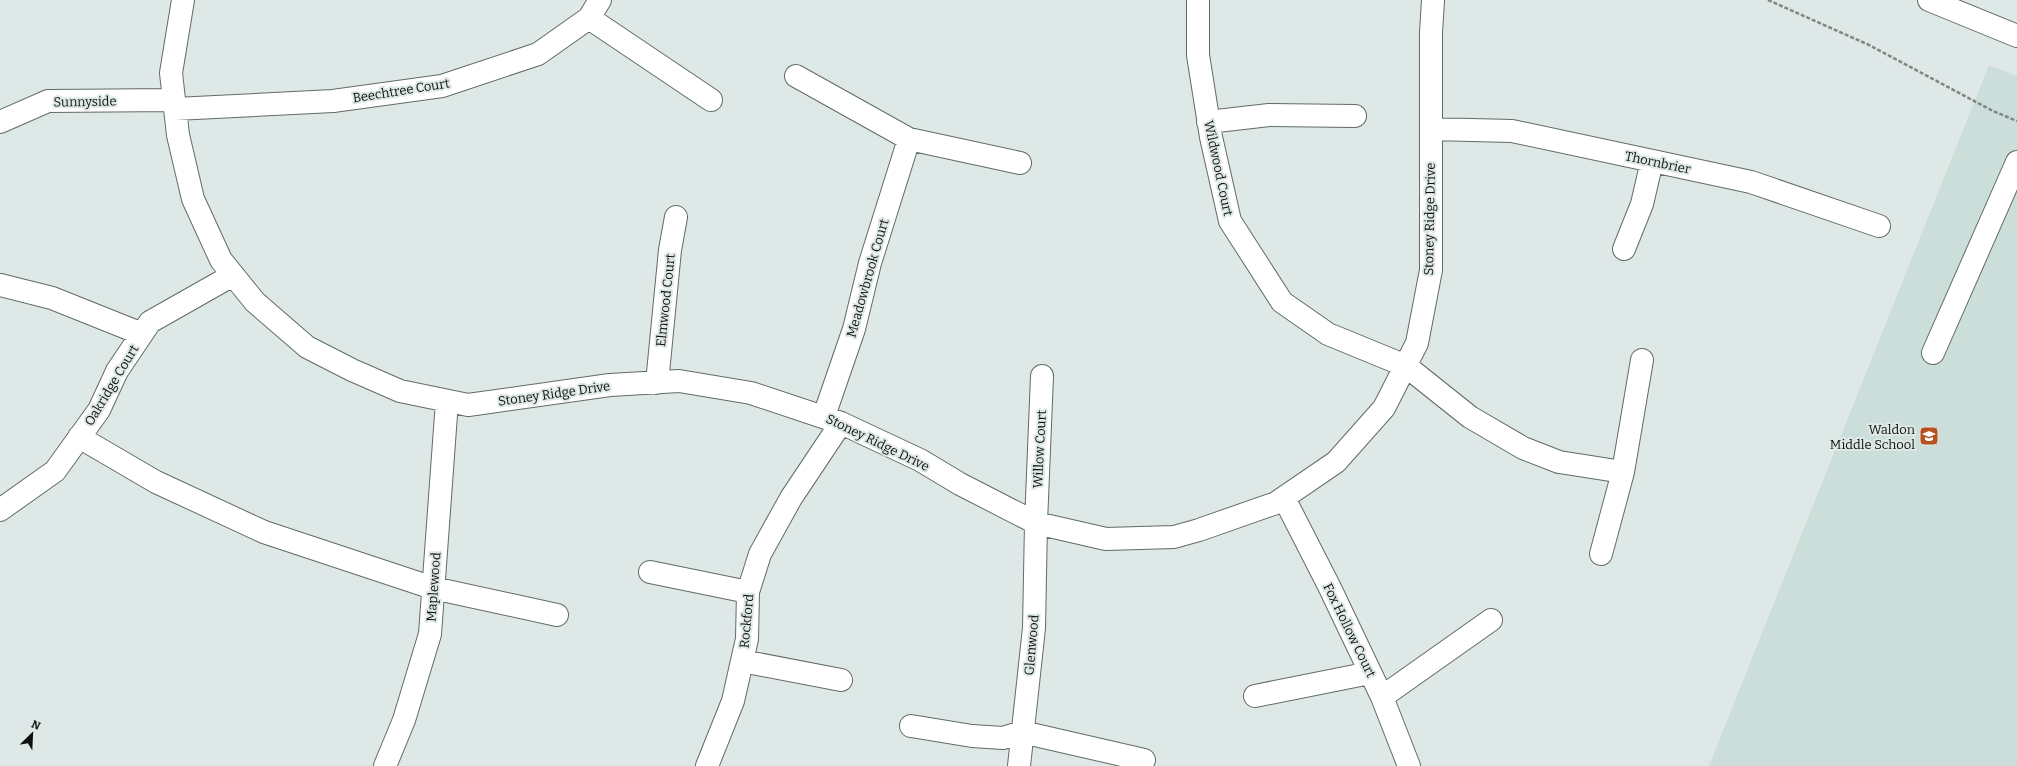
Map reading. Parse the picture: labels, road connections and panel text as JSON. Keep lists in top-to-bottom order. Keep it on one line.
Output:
{"streets":{"street":["Beechtree Court","Sunnyside","Thornbrier","Wildwood Court","Stoney Ridge Drive","Meadowbrook Court","Elmwood Court","Oakridge Court","Willow Court","Maplewood","Rockford","Fox Hollow Court","Glenwood"]},"crossings":[["Beechtree Court","Sunnyside"],["Beechtree Court","Stoney Ridge Drive"],["Sunnyside","Stoney Ridge Drive"],["Thornbrier","Stoney Ridge Drive"],["Wildwood Court","Stoney Ridge Drive"],["Stoney Ridge Drive","Meadowbrook Court"],["Stoney Ridge Drive","Elmwood Court"],["Stoney Ridge Drive","Oakridge Court"],["Stoney Ridge Drive","Willow Court"],["Stoney Ridge Drive","Maplewood"],["Stoney Ridge Drive","Rockford"],["Stoney Ridge Drive","Fox Hollow Court"],["Stoney Ridge Drive","Glenwood"],["Meadowbrook Court","Rockford"],["Willow Court","Glenwood"]],"places":{"school or university":["Waldon Middle School"]},"north":"top right"}
